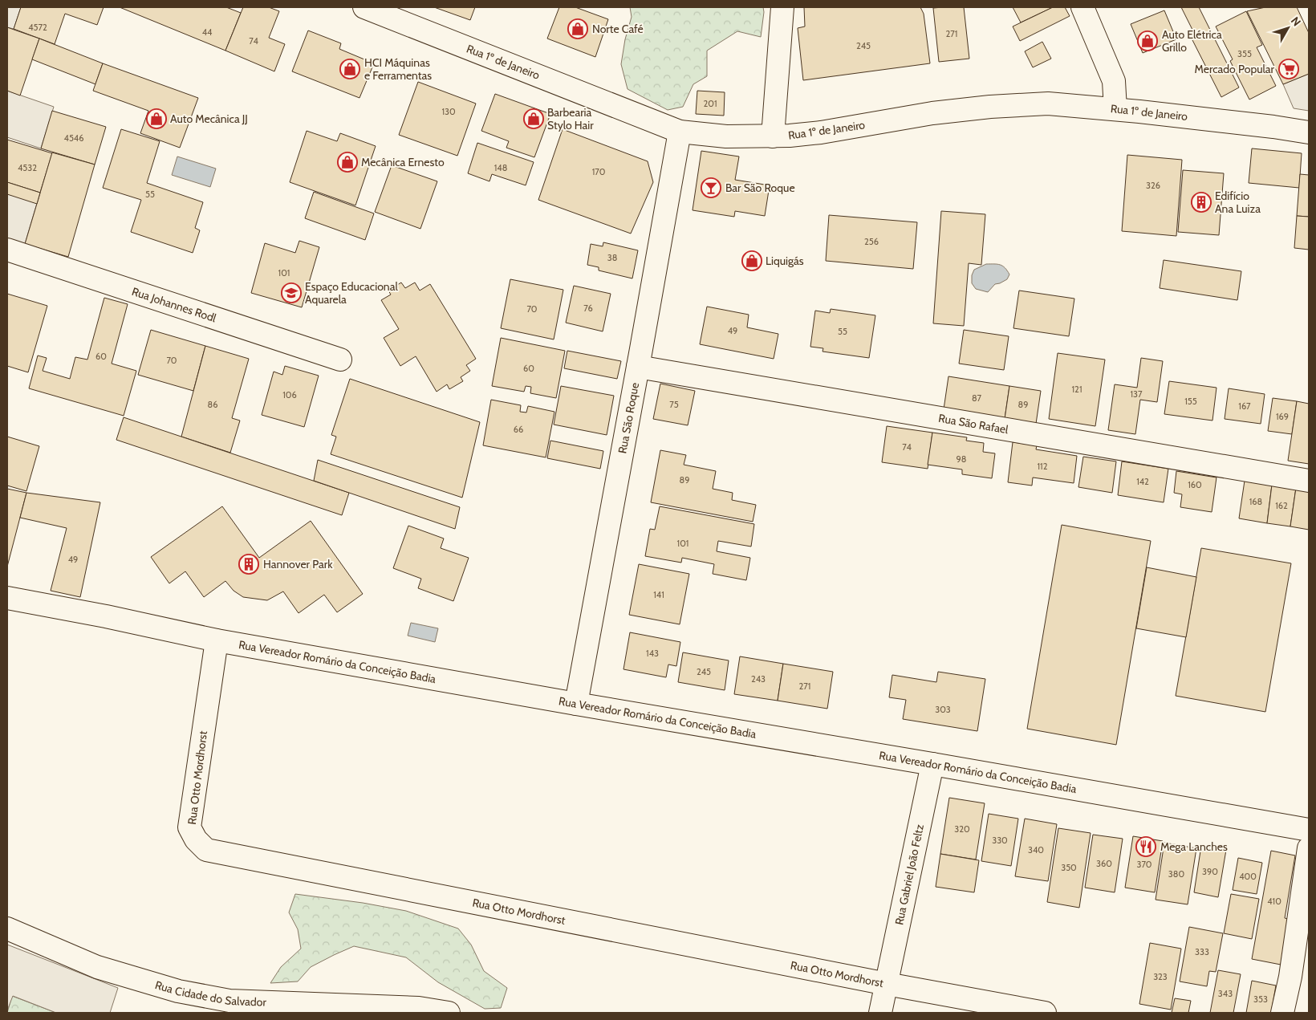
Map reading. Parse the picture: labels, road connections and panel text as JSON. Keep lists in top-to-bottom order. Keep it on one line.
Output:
{"streets":{"street":["Rua 1º de Janeiro","Rua Johannes Rodl","Rua São Roque","Rua São Rafael","Rua Vereador Romário da Conceição Badia","Rua Otto Mordhorst","Rua Gabriel João Feltz","Rua Cidade do Salvador"]},"crossings":[["Rua 1º de Janeiro","Rua São Roque"],["Rua São Roque","Rua São Rafael"],["Rua São Roque","Rua Vereador Romário da Conceição Badia"],["Rua Vereador Romário da Conceição Badia","Rua Otto Mordhorst"],["Rua Vereador Romário da Conceição Badia","Rua Gabriel João Feltz"],["Rua Otto Mordhorst","Rua Gabriel João Feltz"]],"places":{"shop":["Norte Café","Auto Elétrica Grillo","HCI Máquinas e Ferramentas","Auto Mecânica JJ","Barbearia Stylo Hair","Mecânica Ernesto","Liquigás"],"supermarket":["Mercado Popular"],"bar":["Bar São Roque"],"building":["Edifício Ana Luiza","Hannover Park"],"school or university":["Espaço Educacional Aquarela"],"restaurant":["Mega Lanches"]},"house_numbers":["4572","44","271","74","245","355","201","130","4546","4532","148","170","326","55","256","38","101","76","70","49","55","60","70","60","121","137","106","87","155","86","75","89","167","169","66","74","98","112","89","142","160","168","162","101","49","141","143","245","243","271","303","320","330","340","360","370","350","390","380","400","410","333","323","343","353"],"north":"top right"}
